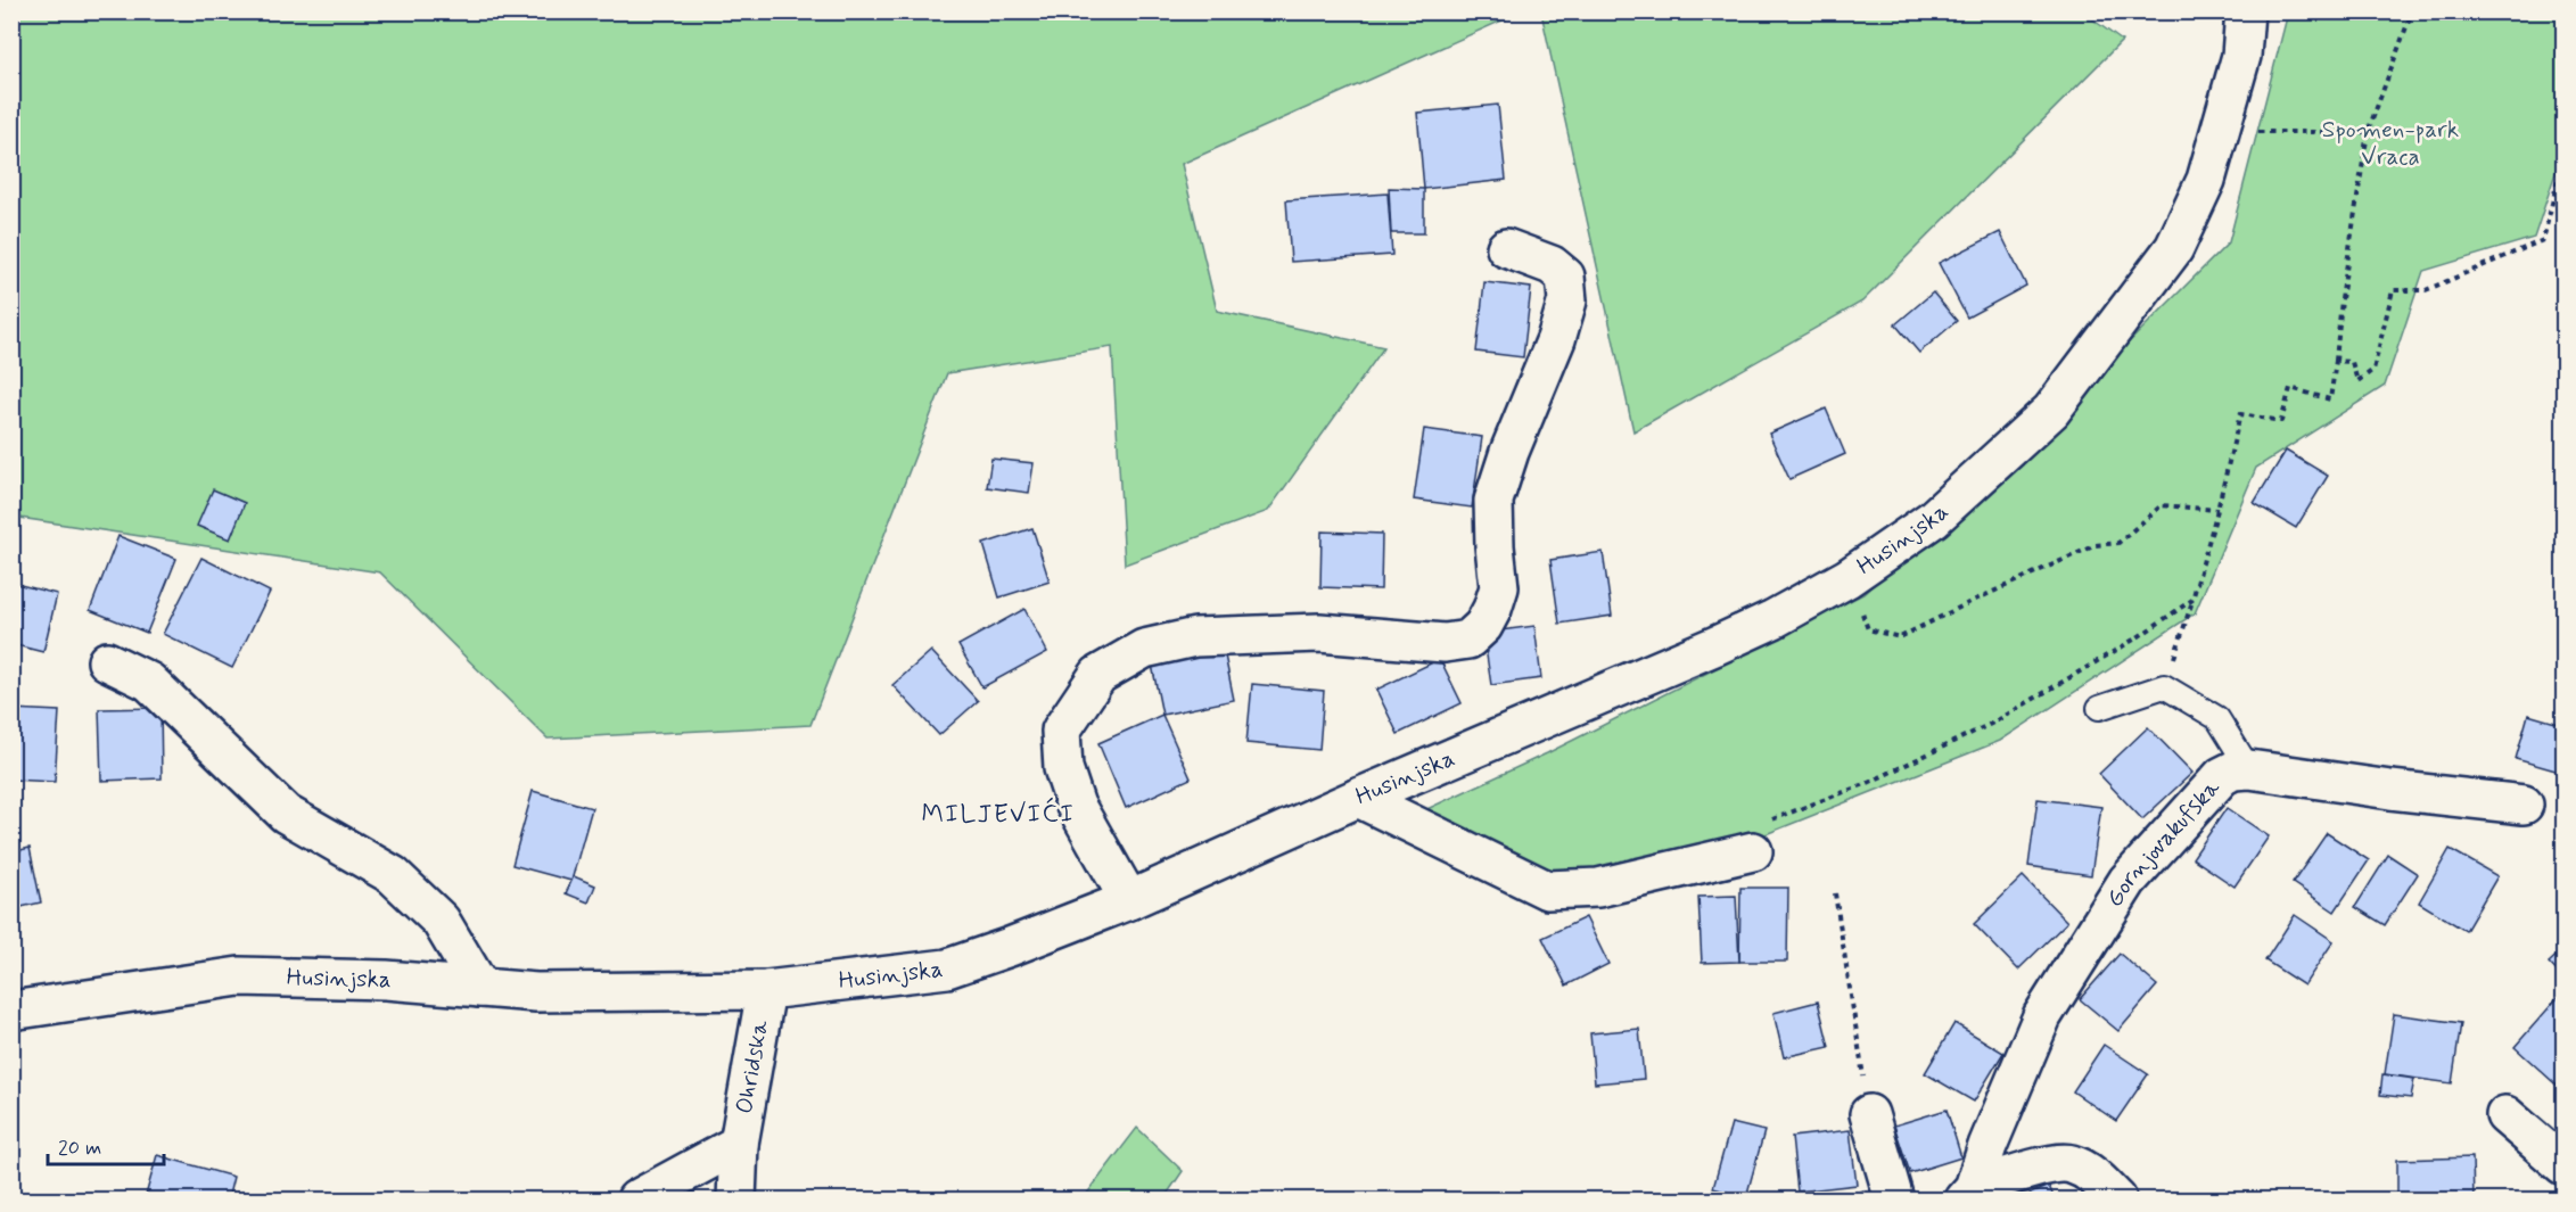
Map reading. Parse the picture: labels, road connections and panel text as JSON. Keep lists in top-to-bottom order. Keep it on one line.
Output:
{"streets":{"street":["Husinjska","Gornjovakufska","Ohridska"]},"crossings":[["Husinjska","Ohridska"]],"districts":["MILJEVIĆI"],"parks":["Spomen-park Vraca"],"scale_bar":"20 m"}
